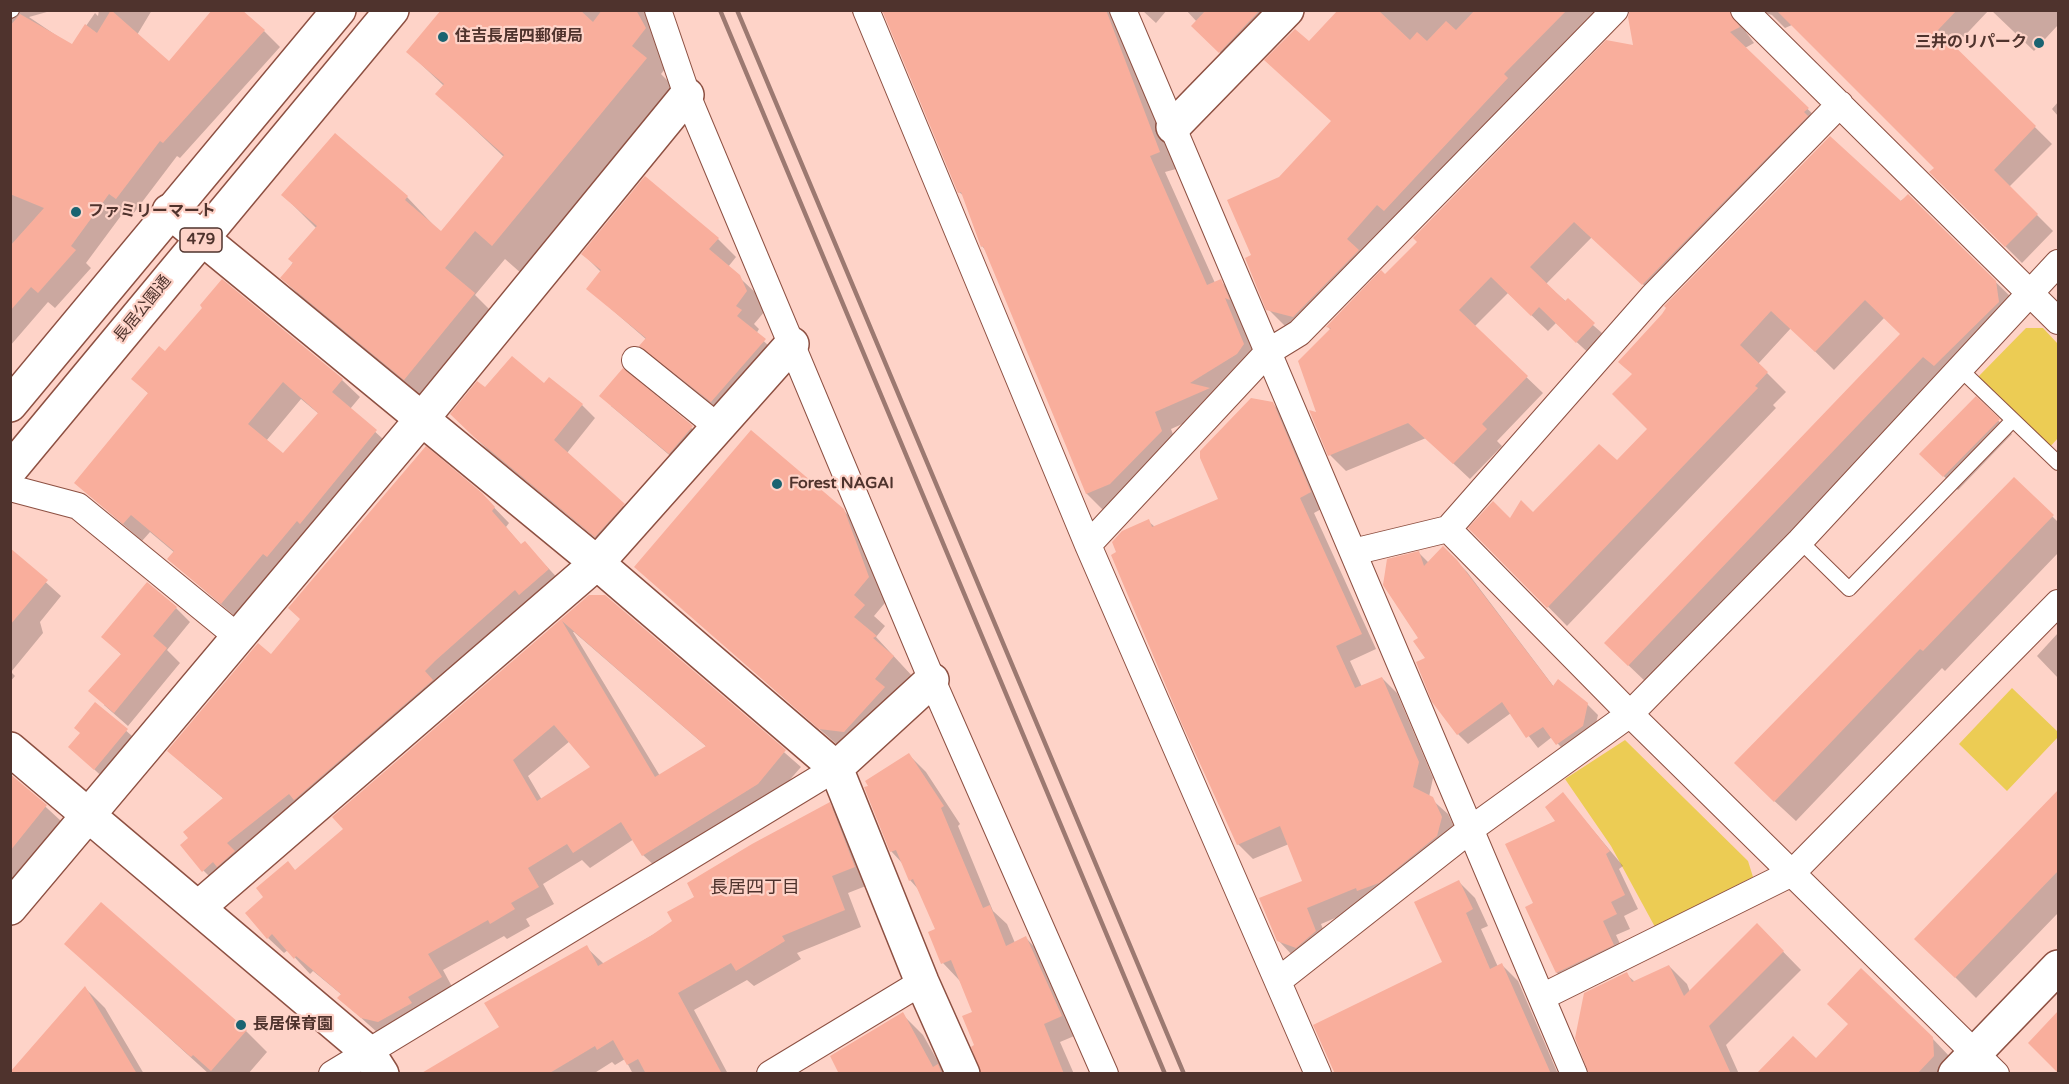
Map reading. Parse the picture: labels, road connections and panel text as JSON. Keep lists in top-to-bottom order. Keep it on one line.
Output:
{"streets":{"main road":["479","長居公園通"]},"districts":["長居四丁目"],"places":["住吉長居四郵便局","三井のリパーク","ファミリーマート","Forest NAGAI","長居保育園"]}
